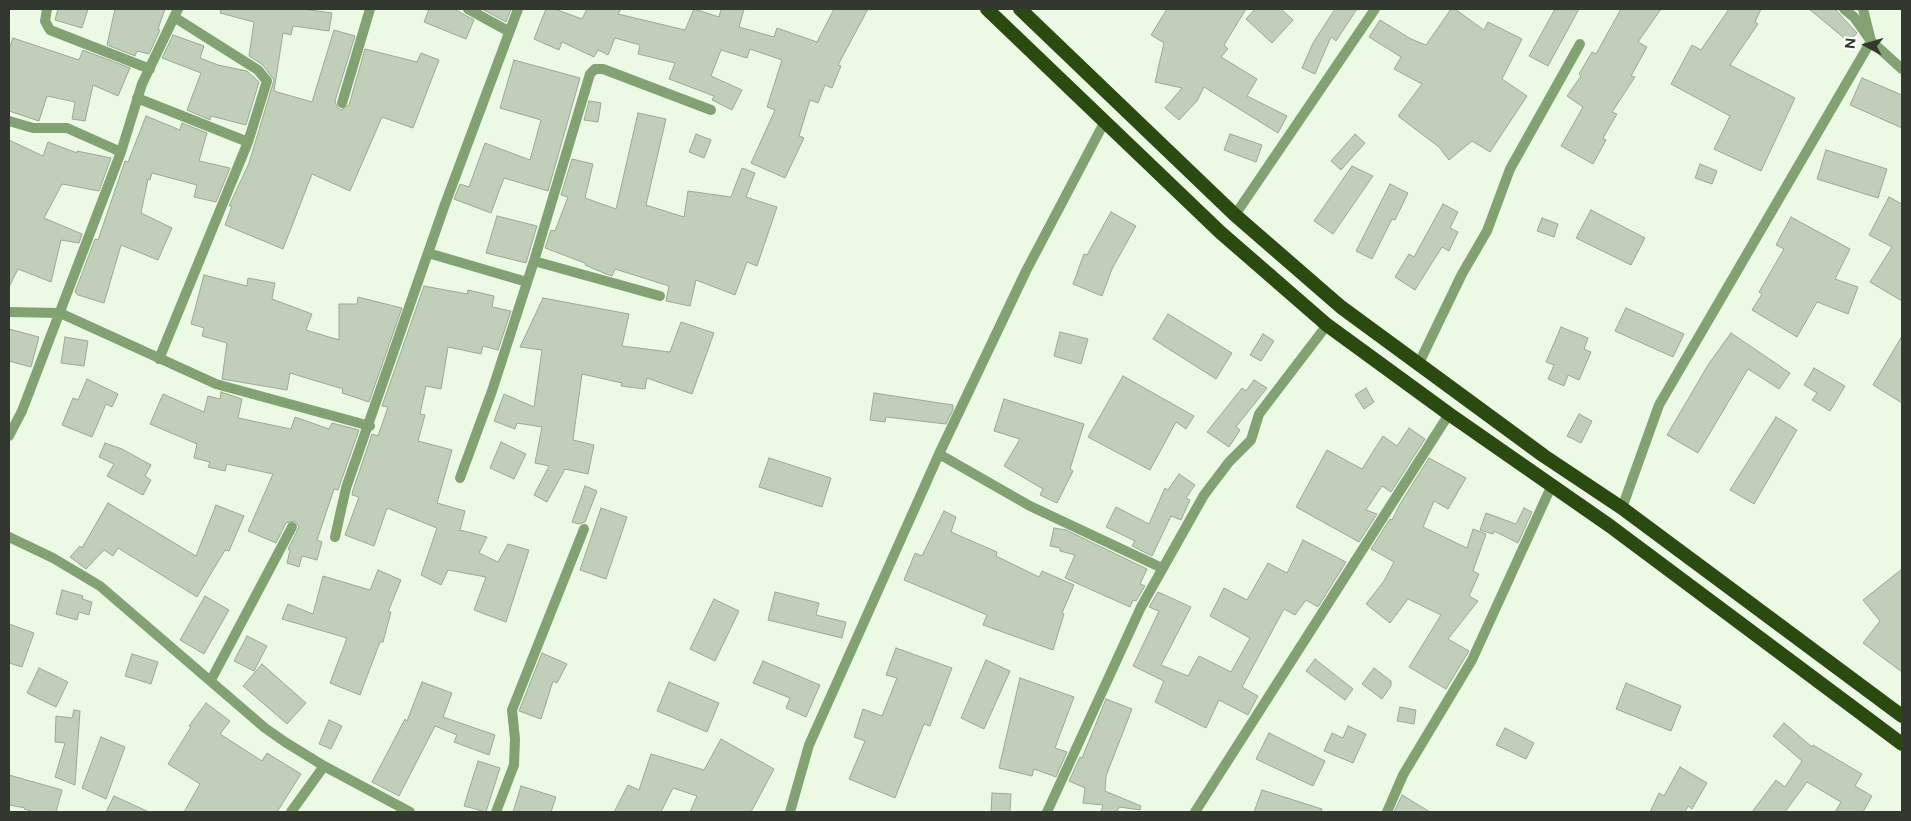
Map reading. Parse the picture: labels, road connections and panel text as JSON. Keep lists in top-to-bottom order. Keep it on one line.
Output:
{"north":"left"}
